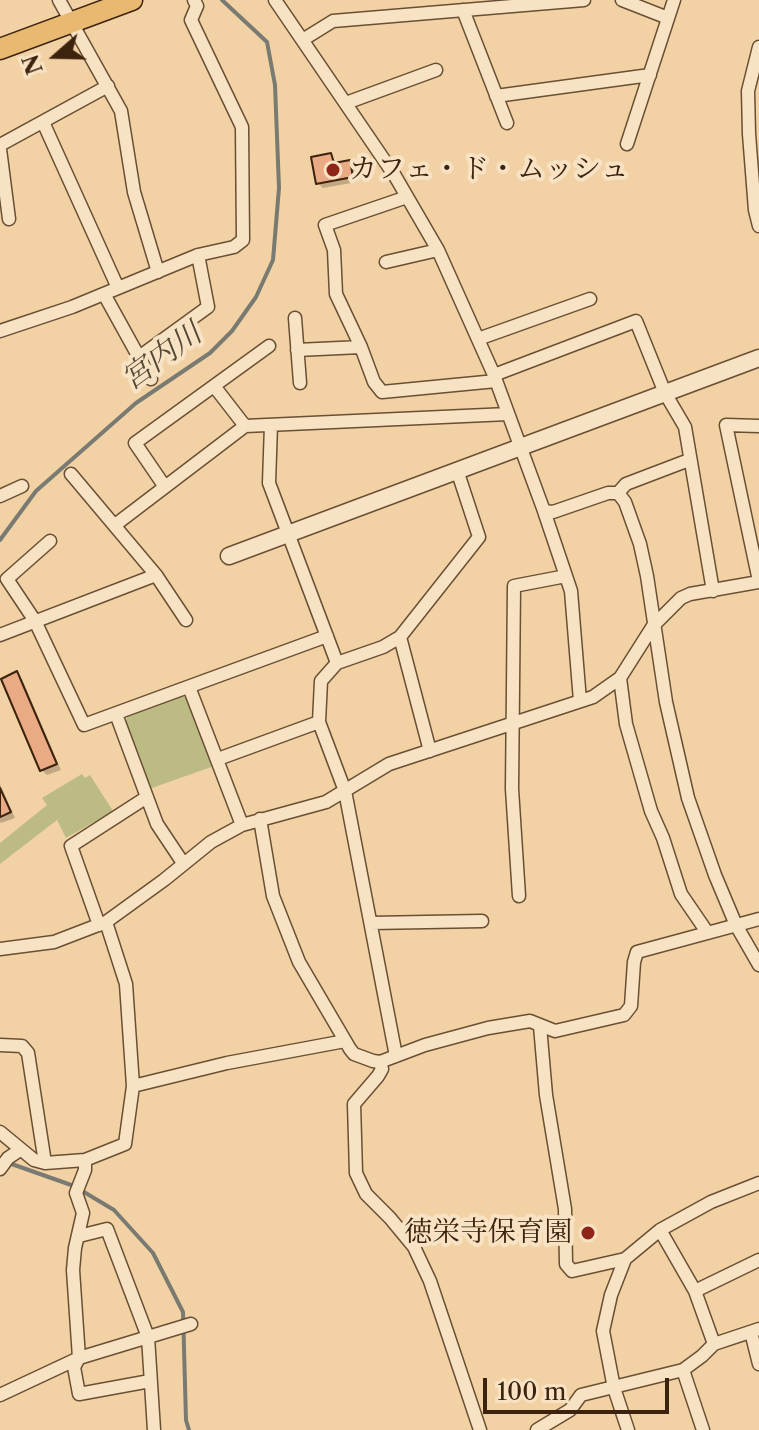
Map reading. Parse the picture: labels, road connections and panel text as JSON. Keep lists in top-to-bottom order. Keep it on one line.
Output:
{"water":["宮内川"],"places":["カフェ・ド・ムッシュ","徳栄寺保育園"],"scale_bar":"100 m","north":"left"}
